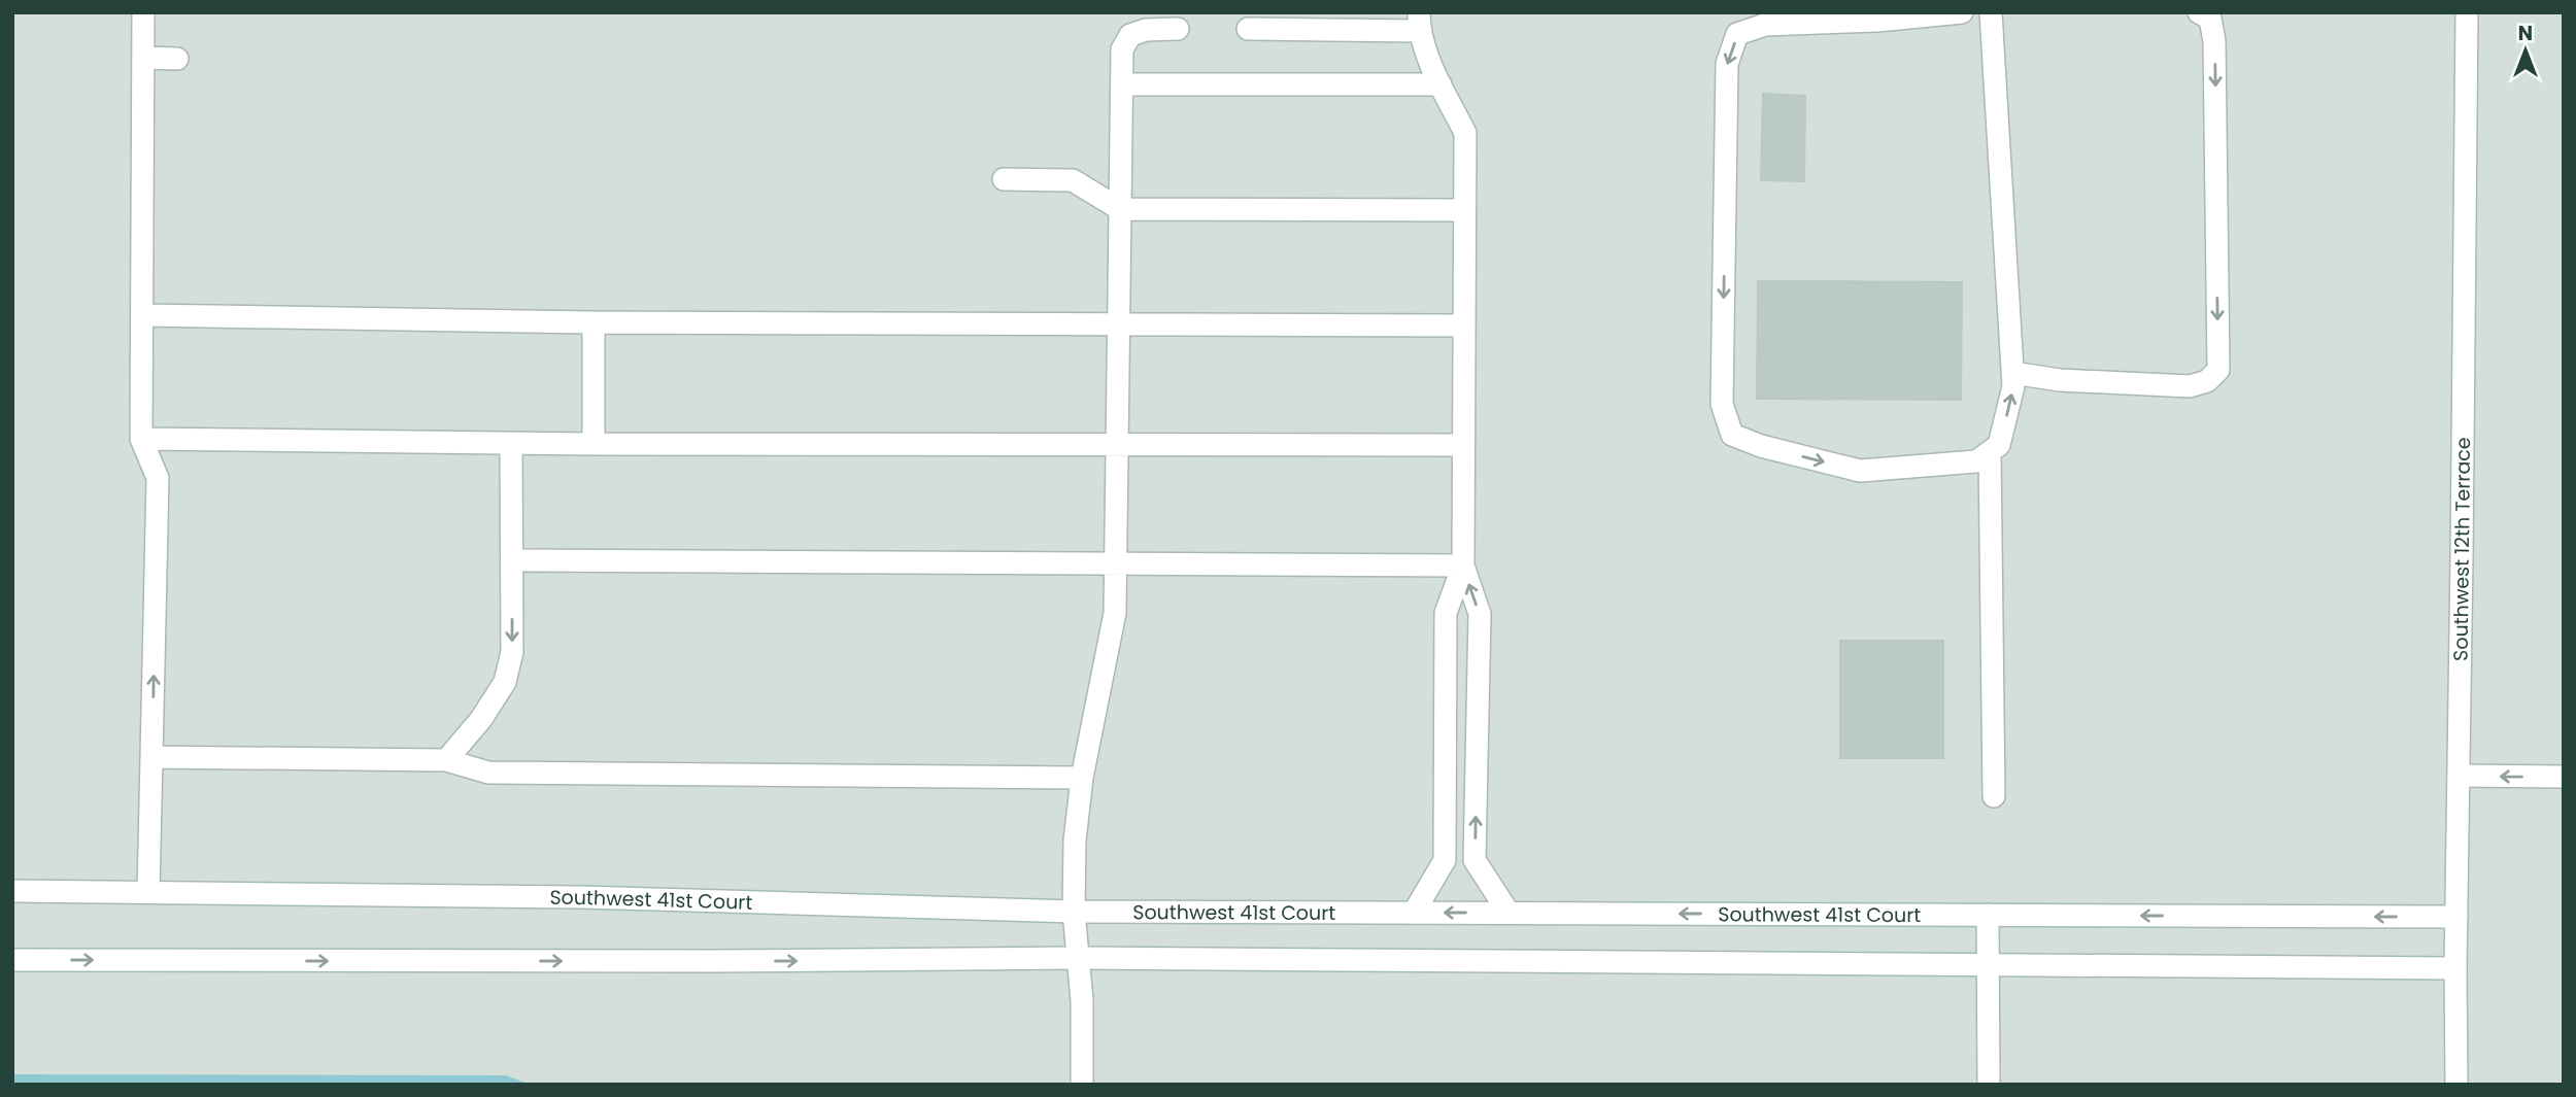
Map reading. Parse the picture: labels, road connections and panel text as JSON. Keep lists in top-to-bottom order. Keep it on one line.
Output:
{"streets":{"street":["Southwest 12th Terrace","Southwest 41st Court"]},"crossings":[["Southwest 12th Terrace","Southwest 41st Court"]],"north":"top"}
